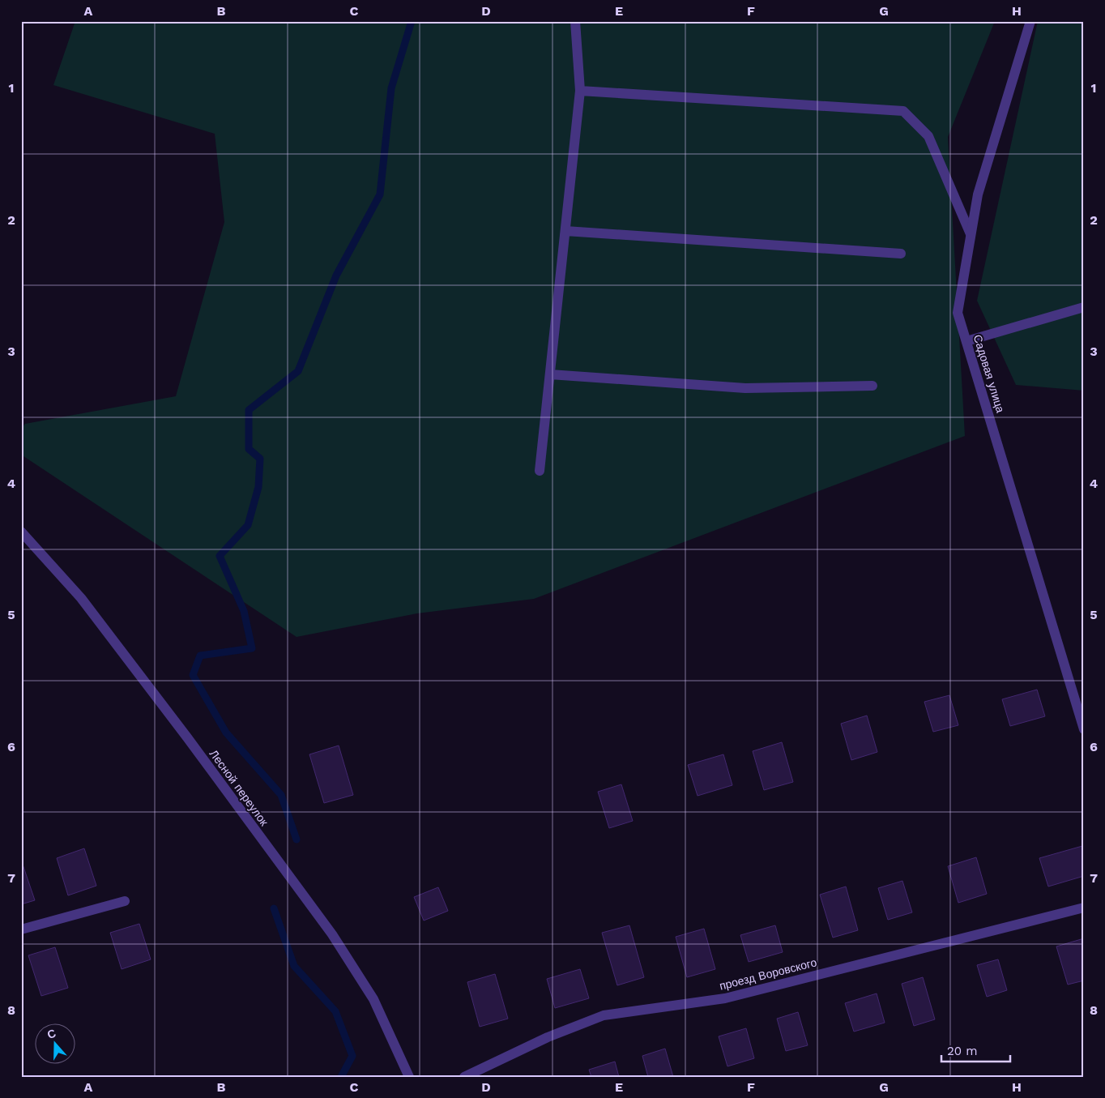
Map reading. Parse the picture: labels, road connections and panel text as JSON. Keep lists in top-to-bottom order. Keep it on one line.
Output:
{"streets":{"street":["Садовая улица","Лесной переулок","проезд Воровского"]},"scale_bar":"20 m","north":"top","grid":{"columns":["A","B","C","D","E","F","G","H"],"rows":["1","2","3","4","5","6","7","8"]}}
